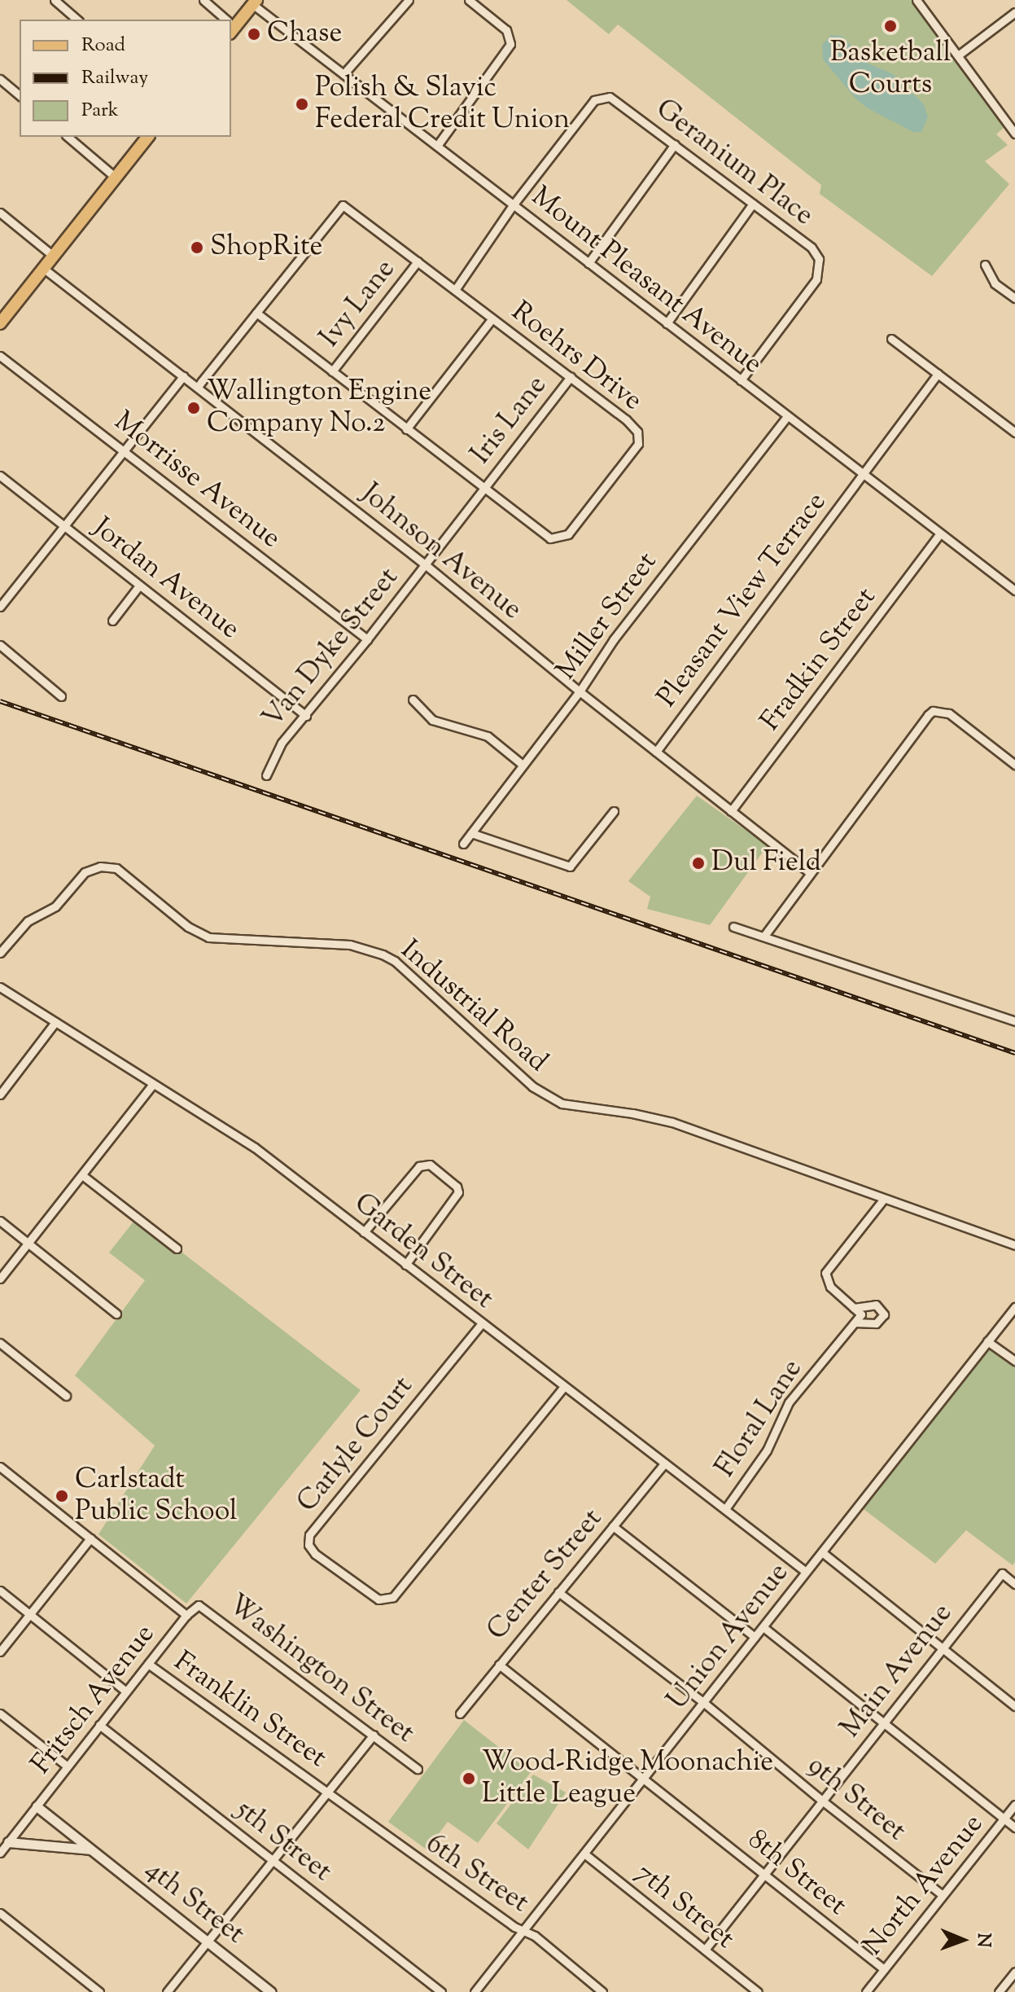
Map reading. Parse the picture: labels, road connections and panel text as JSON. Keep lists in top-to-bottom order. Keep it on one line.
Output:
{"streets":{"street":["Geranium Place","Mount Pleasant Avenue","Ivy Lane","Roehrs Drive","Iris Lane","Morrisse Avenue","Johnson Avenue","Jordan Avenue","Pleasant View Terrace","Miller Street","Van Dyke Street","Fradkin Street","Industrial Road","Garden Street","Floral Lane","Carlyle Court","Center Street","Union Avenue","Washington Street","Main Avenue","Fritsch Avenue","Franklin Street","9th Street","5th Street","8th Street","6th Street","North Avenue","4th Street","7th Street"]},"crossings":[["Geranium Place","Mount Pleasant Avenue"],["Mount Pleasant Avenue","Pleasant View Terrace"],["Mount Pleasant Avenue","Miller Street"],["Mount Pleasant Avenue","Fradkin Street"],["Ivy Lane","Roehrs Drive"],["Roehrs Drive","Iris Lane"],["Roehrs Drive","Johnson Avenue"],["Roehrs Drive","Van Dyke Street"],["Iris Lane","Van Dyke Street"],["Morrisse Avenue","Van Dyke Street"],["Johnson Avenue","Pleasant View Terrace"],["Johnson Avenue","Miller Street"],["Johnson Avenue","Van Dyke Street"],["Johnson Avenue","Fradkin Street"],["Jordan Avenue","Van Dyke Street"],["Garden Street","Floral Lane"],["Garden Street","Carlyle Court"],["Garden Street","Center Street"],["Garden Street","Union Avenue"],["Center Street","9th Street"],["Center Street","8th Street"],["Union Avenue","9th Street"],["Union Avenue","8th Street"],["Union Avenue","6th Street"],["Union Avenue","7th Street"],["Washington Street","Fritsch Avenue"],["Main Avenue","9th Street"],["Main Avenue","8th Street"],["Main Avenue","7th Street"],["Fritsch Avenue","Franklin Street"],["Fritsch Avenue","5th Street"],["Fritsch Avenue","4th Street"],["Franklin Street","6th Street"],["9th Street","North Avenue"],["8th Street","North Avenue"]],"places":["Basketball Courts","Chase","Polish & Slavic Federal Credit Union","ShopRite","Wallington Engine Company No.2","Dul Field","Carlstadt Public School","Wood-Ridge Moonachie Little League"],"legend":["Road","Railway","Park"],"north":"right"}
